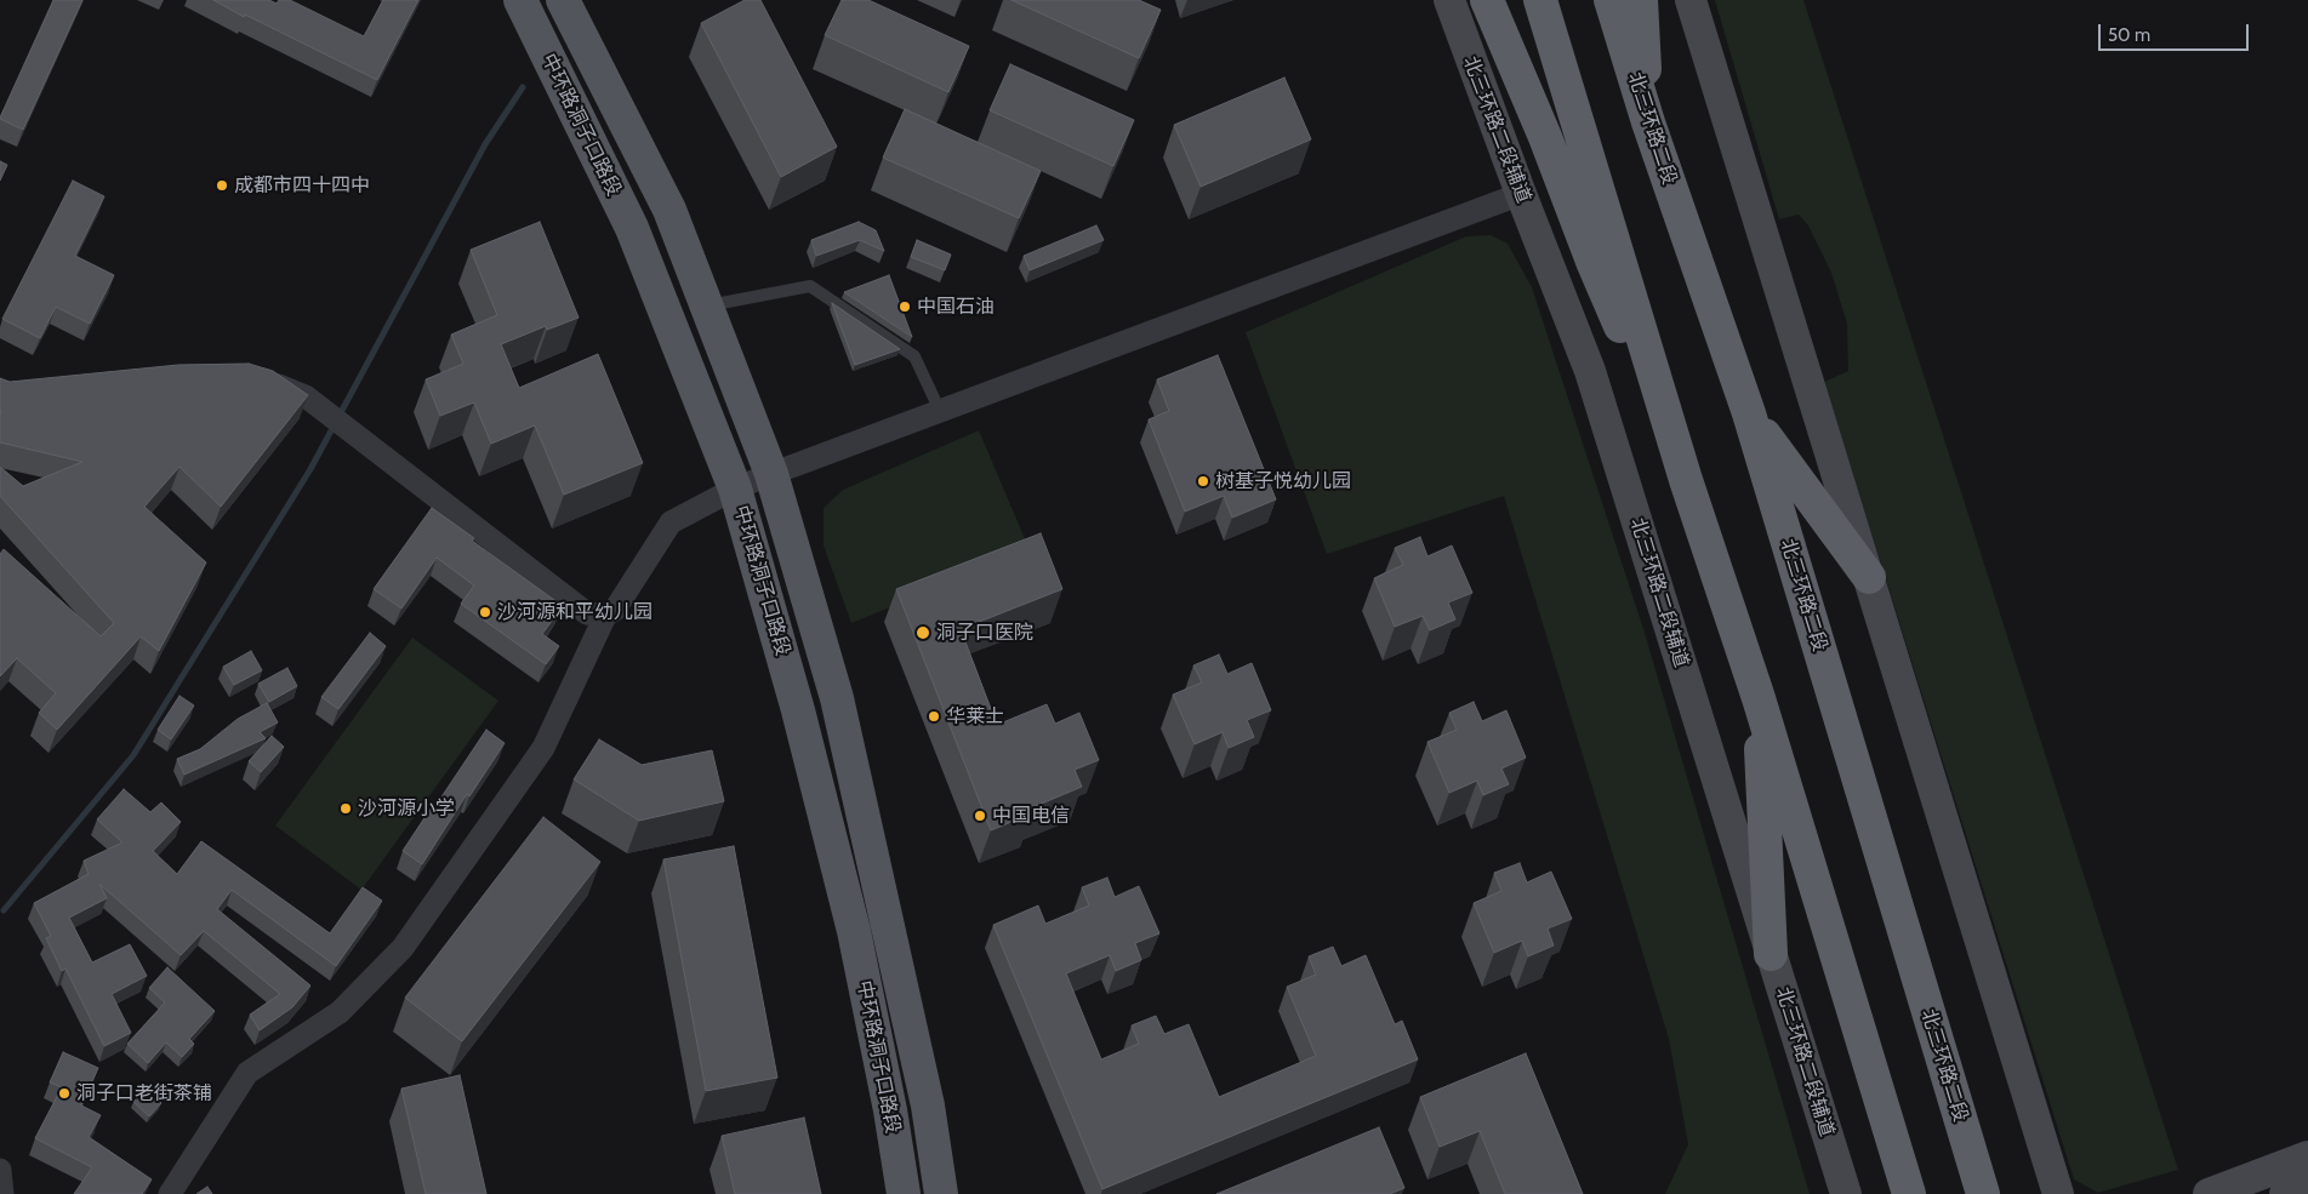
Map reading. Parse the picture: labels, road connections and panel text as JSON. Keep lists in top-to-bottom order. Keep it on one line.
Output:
{"streets":{"highway":["北三环路二段"],"main road":["中环路洞子口路段","北三环路二段辅道"]},"places":["成都市四十四中","中国石油","树基子悦幼儿园","沙河源和平幼儿园","洞子口医院","华莱士","沙河源小学","中国电信","洞子口老街茶铺"],"scale_bar":"50 m"}
